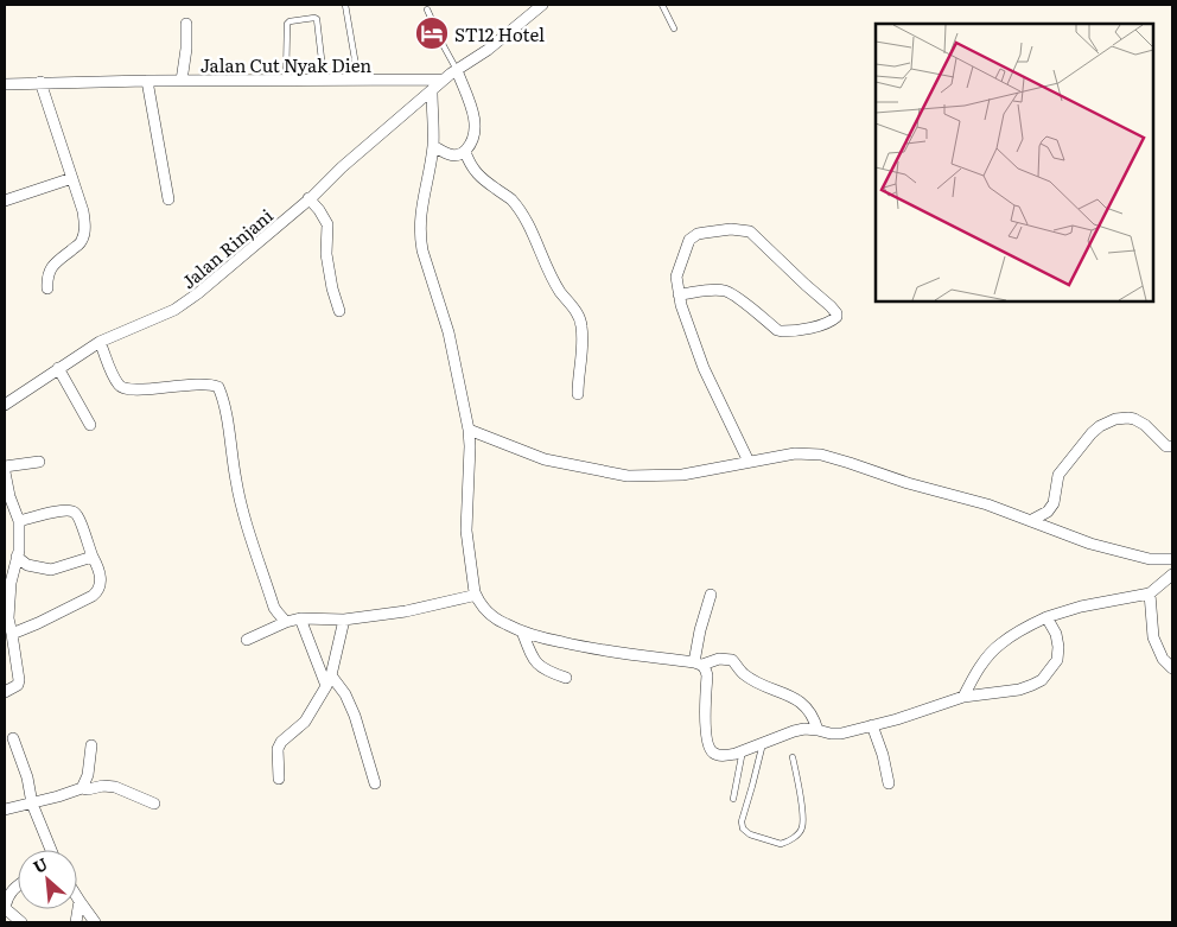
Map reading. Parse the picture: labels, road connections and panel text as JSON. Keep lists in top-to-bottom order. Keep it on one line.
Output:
{"streets":{"street":["Jalan Cut Nyak Dien","Jalan Rinjani"]},"crossings":[["Jalan Cut Nyak Dien","Jalan Rinjani"]],"places":{"hotel":["ST12 Hotel"]},"north":"top left"}
